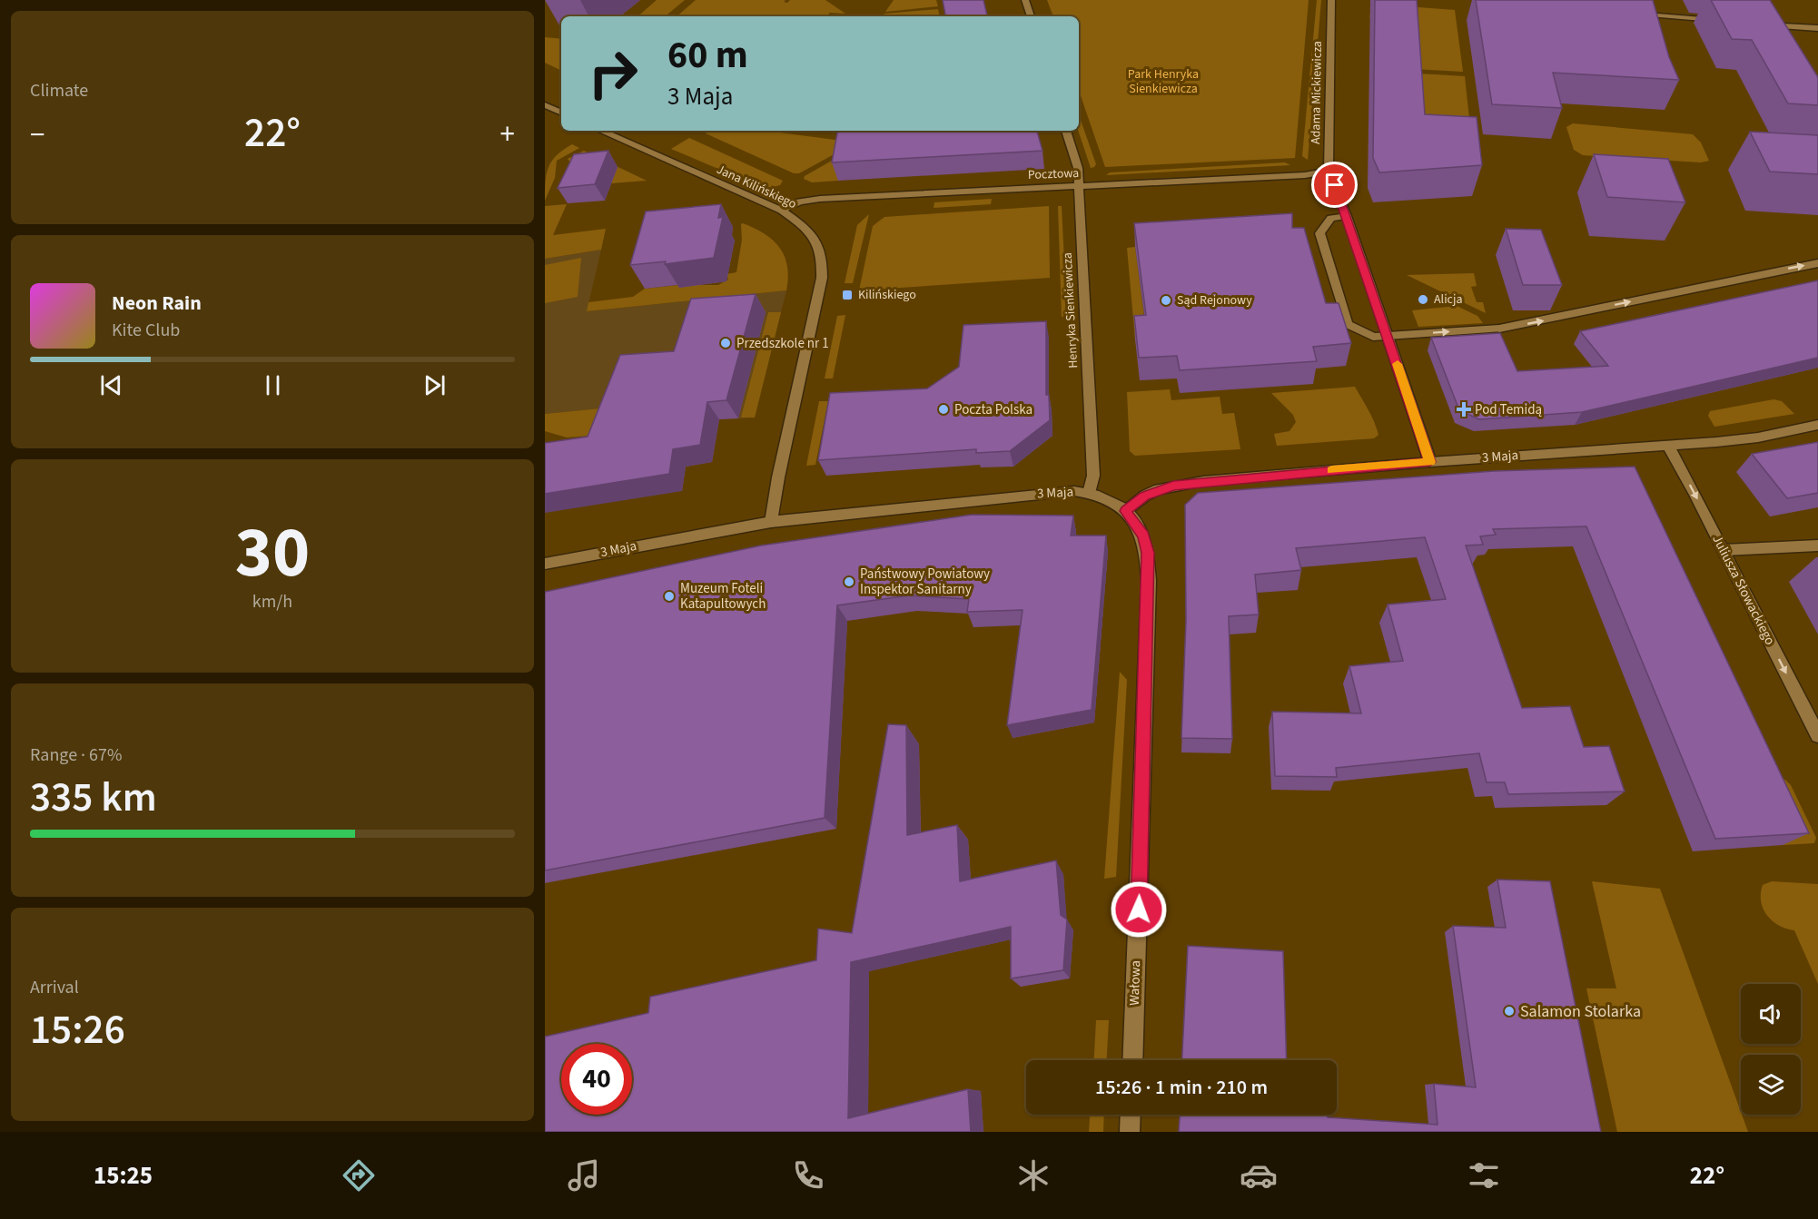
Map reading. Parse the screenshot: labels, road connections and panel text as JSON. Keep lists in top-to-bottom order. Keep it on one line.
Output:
{"streets":{"street":["Adama Mickiewicza","Pocztowa","Jana Kilińskiego","Henryka Sienkiewicza","3 Maja","Juliusza Słowackiego","Wałowa"]},"crossings":[["Adama Mickiewicza","Pocztowa"],["Adama Mickiewicza","3 Maja"],["Pocztowa","Jana Kilińskiego"],["Pocztowa","Henryka Sienkiewicza"],["Jana Kilińskiego","3 Maja"],["Henryka Sienkiewicza","3 Maja"],["3 Maja","Juliusza Słowackiego"],["3 Maja","Wałowa"]],"one_way":["Juliusza Słowackiego"],"parks":["Park Henryka Sienkiewicza"],"places":{"transit":["Kilińskiego"],"other":["Alicja","Sąd Rejonowy","Przedszkole nr 1","Poczta Polska","Państwowy Powiatowy Inspektor Sanitarny","Muzeum Foteli Katapultowych","Salamon Stolarka"],"health":["Pod Temidą"]},"page":{"tile":["Climate",["30","km/h"],["Range · 67%","335 km"],["Arrival","15:26"]],"turn":["60 m","3 Maja"],"heat":["−","22°","+"],"song":["Neon Rain","Kite Club"],"limit":"40","trip":"15:26 · 1 min · 210 m","tabs":["15:25","22°"]}}
